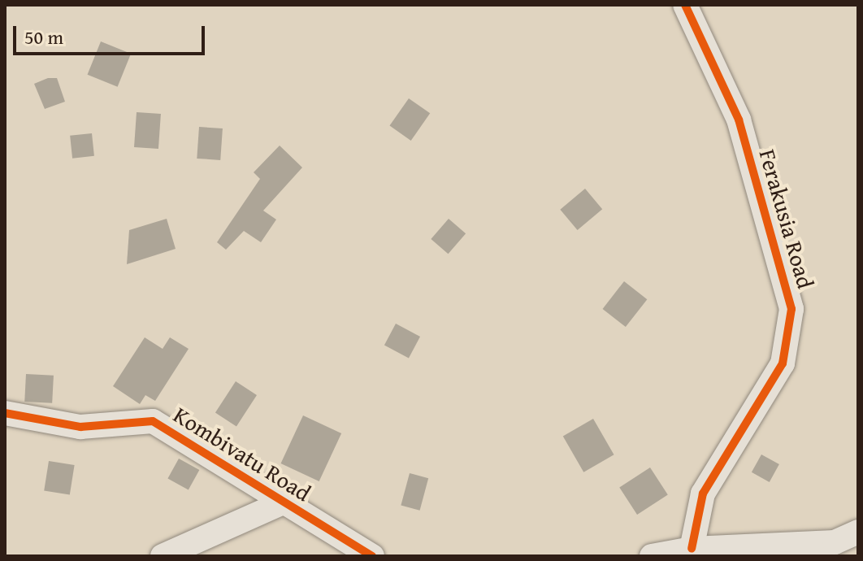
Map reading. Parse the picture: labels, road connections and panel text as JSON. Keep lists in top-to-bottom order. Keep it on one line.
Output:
{"streets":{"street":["Ferakusia Road","Kombivatu Road"]},"scale_bar":"50 m"}
